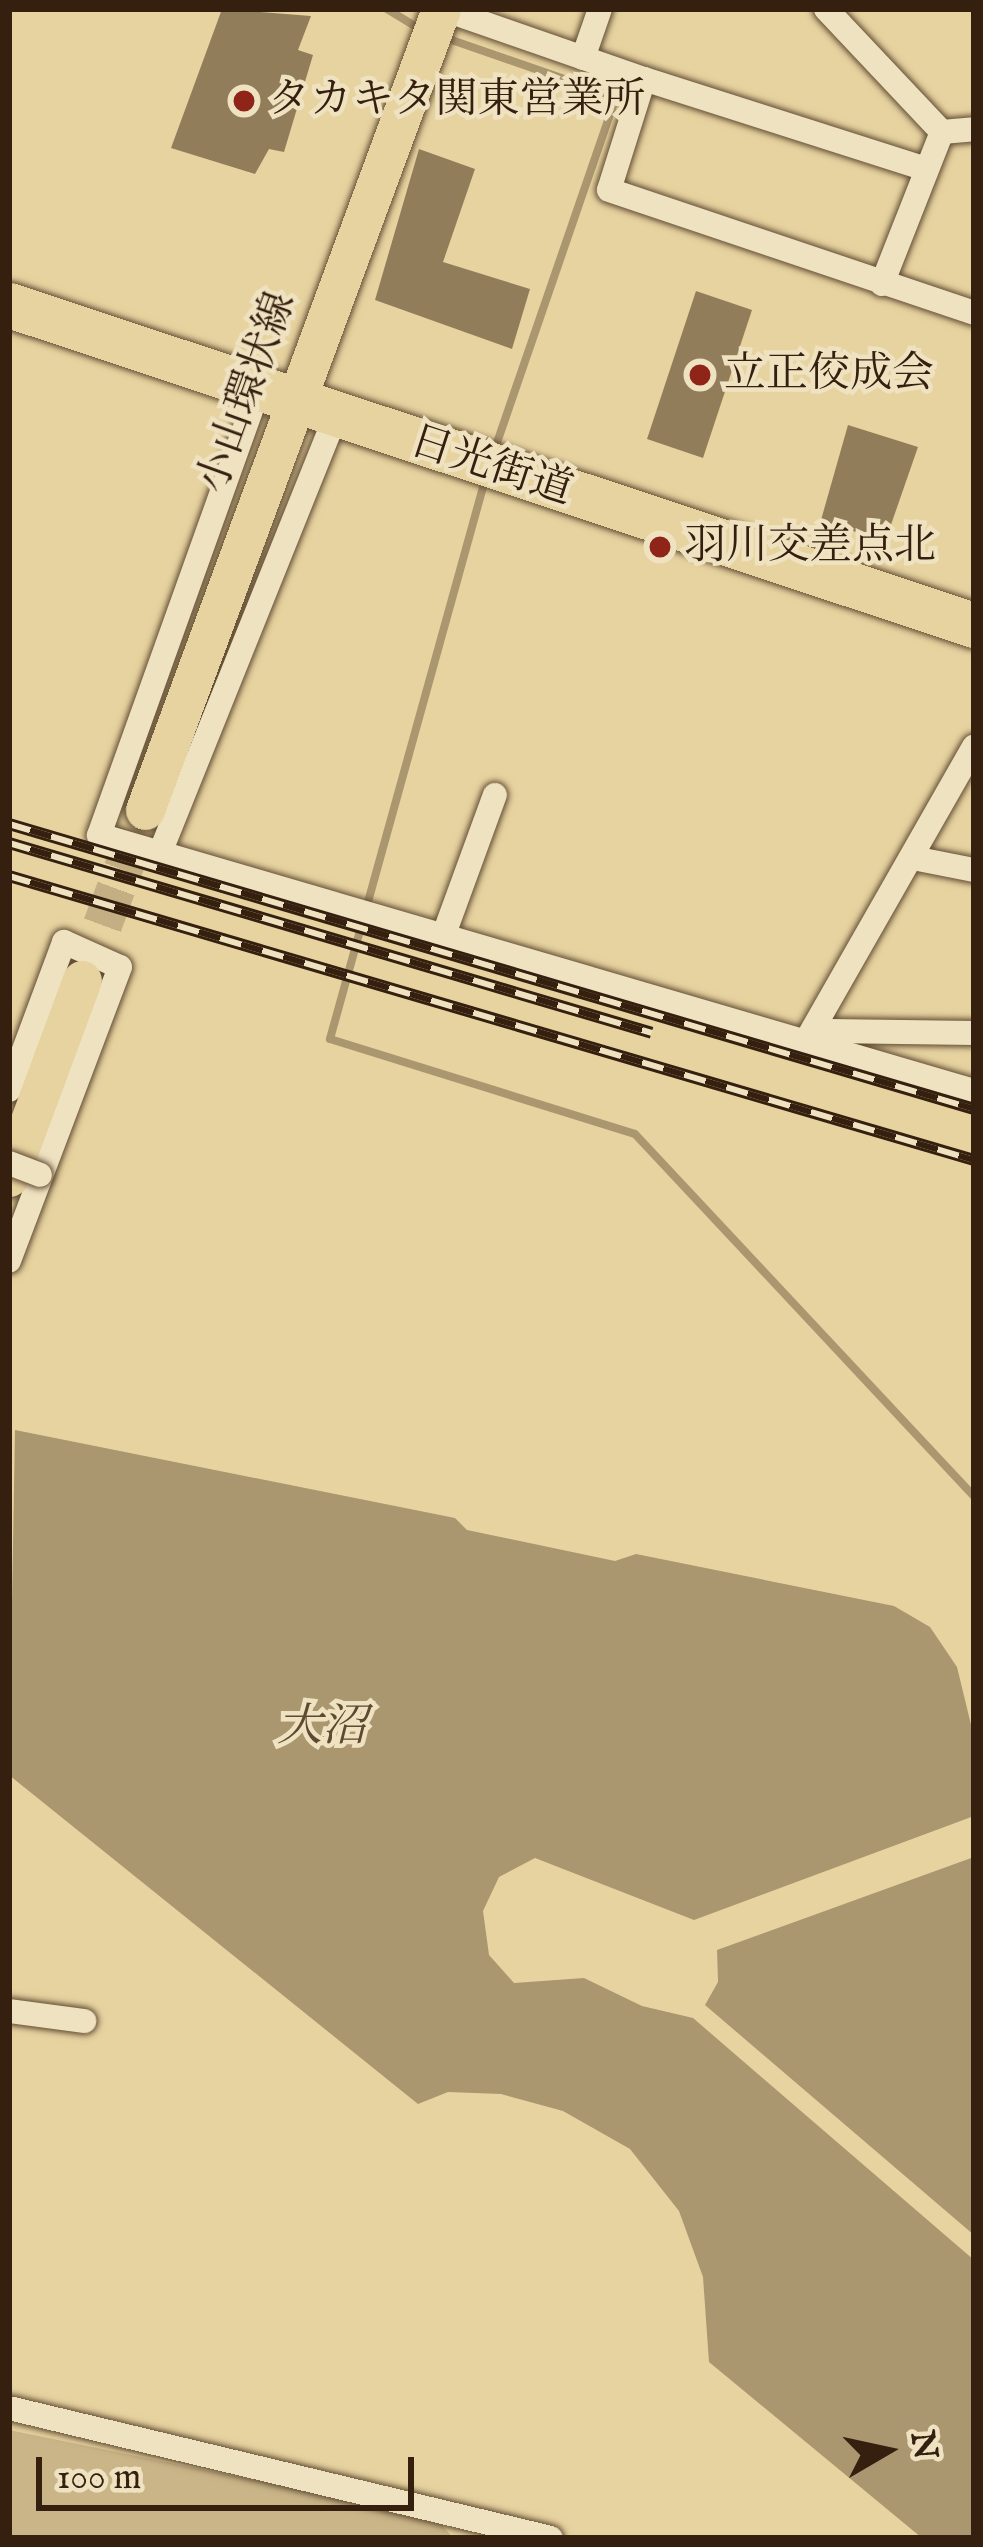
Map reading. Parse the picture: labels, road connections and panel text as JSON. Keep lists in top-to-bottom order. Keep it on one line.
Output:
{"streets":{"highway":["日光街道"],"main road":["小山環状線"]},"crossings":[["小山環状線","日光街道"]],"water":["大沼"],"places":["タカキタ関東営業所","立正佼成会","羽川交差点北"],"scale_bar":"100 m","north":"right"}
